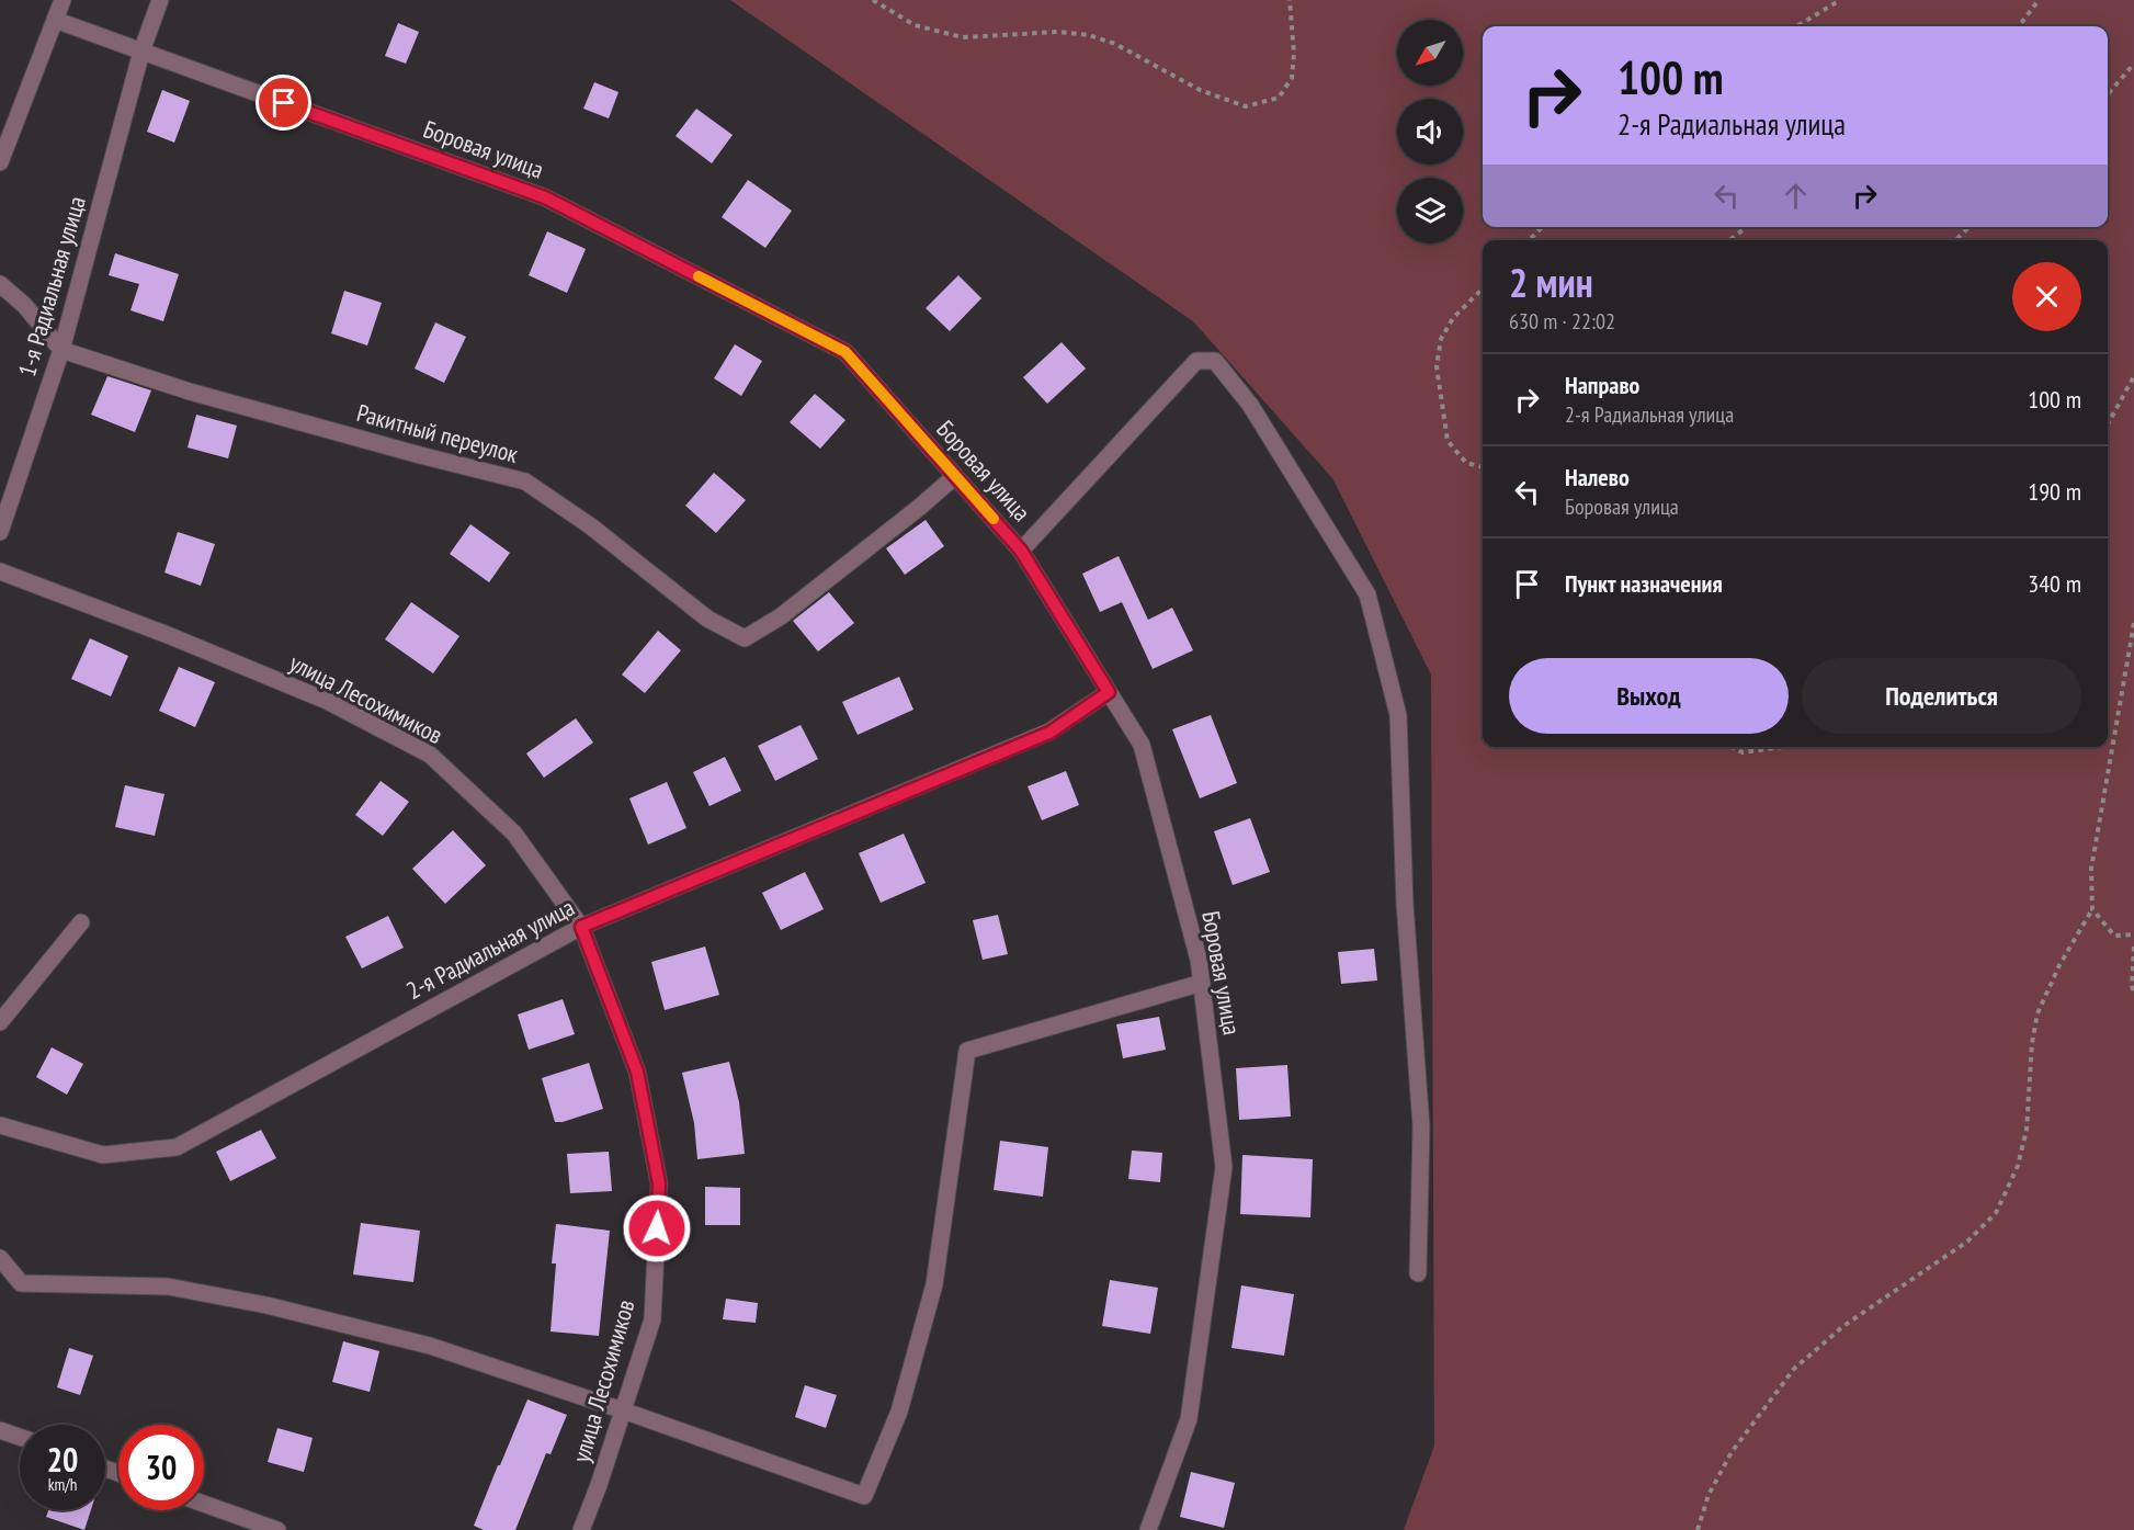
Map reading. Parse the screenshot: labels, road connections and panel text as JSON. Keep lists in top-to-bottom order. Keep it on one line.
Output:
{"streets":{"street":["Боровая улица","1-я Радиальная улица","Ракитный переулок","улица Лесохимиков","2-я Радиальная улица"]},"crossings":[["Боровая улица","1-я Радиальная улица"],["Боровая улица","Ракитный переулок"],["Боровая улица","2-я Радиальная улица"],["1-я Радиальная улица","Ракитный переулок"],["улица Лесохимиков","2-я Радиальная улица"]],"north":"bottom left","page":{"turn":["100 m","2-я Радиальная улица"],"heading":["2 мин","630 m · 22:02"],"list":[{"name":"Направо","note":"2-я Радиальная улица","value":"100 m"},{"name":"Налево","note":"Боровая улица","value":"190 m"},{"name":"Пункт назначения","value":"340 m"}],"buttons":["Выход","Поделиться"],"speed":"20 km/h","limit":"30"}}
